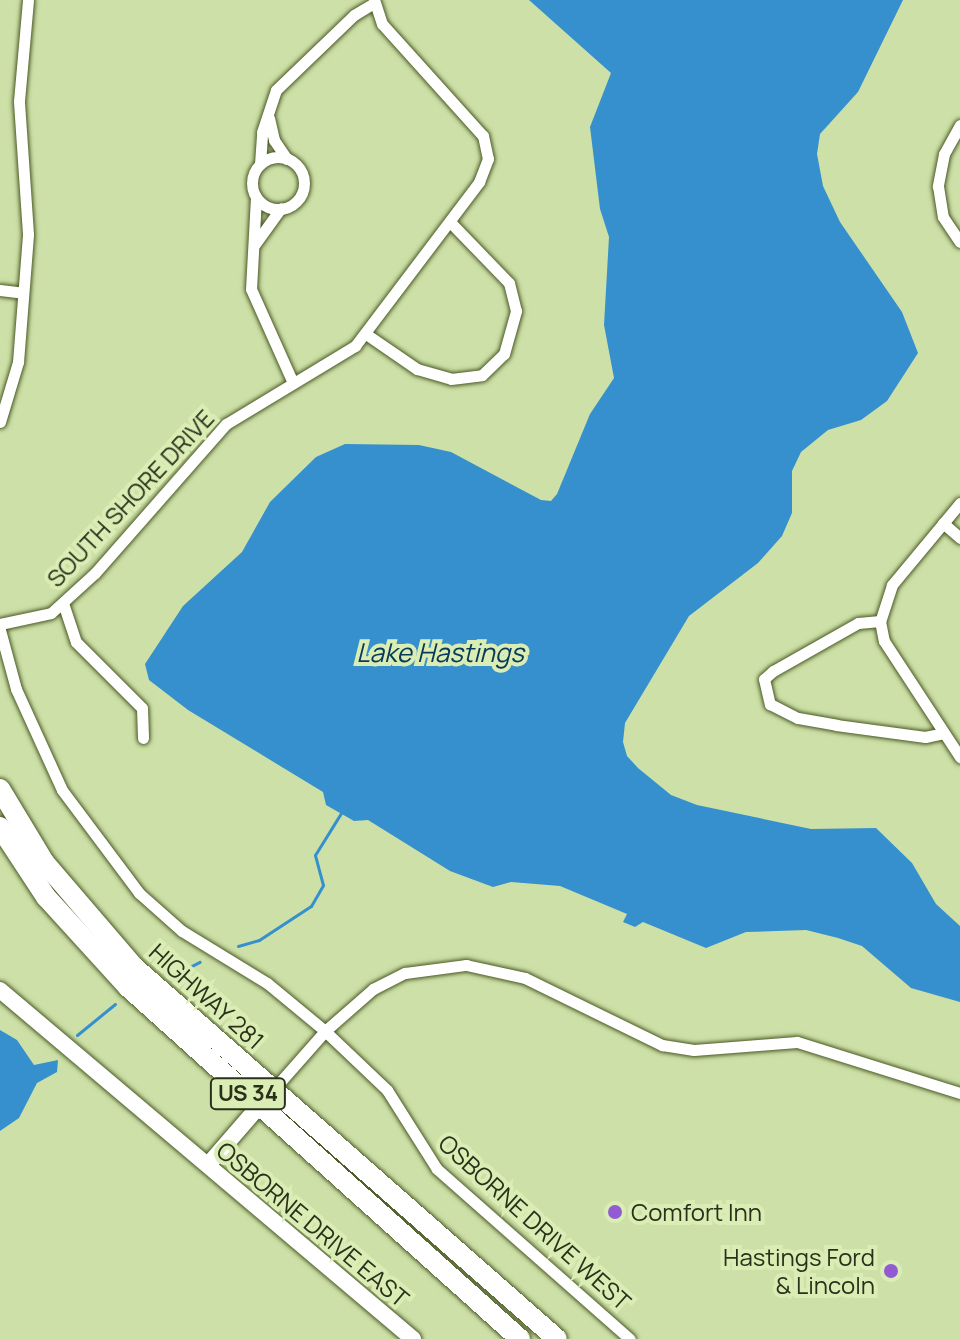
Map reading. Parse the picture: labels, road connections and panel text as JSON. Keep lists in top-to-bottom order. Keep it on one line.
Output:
{"streets":{"highway":["HIGHWAY 281","US 34"],"street":["SOUTH SHORE DRIVE","OSBORNE DRIVE WEST","OSBORNE DRIVE EAST"]},"water":["Lake Hastings"],"places":["Comfort Inn","Hastings Ford & Lincoln"]}
